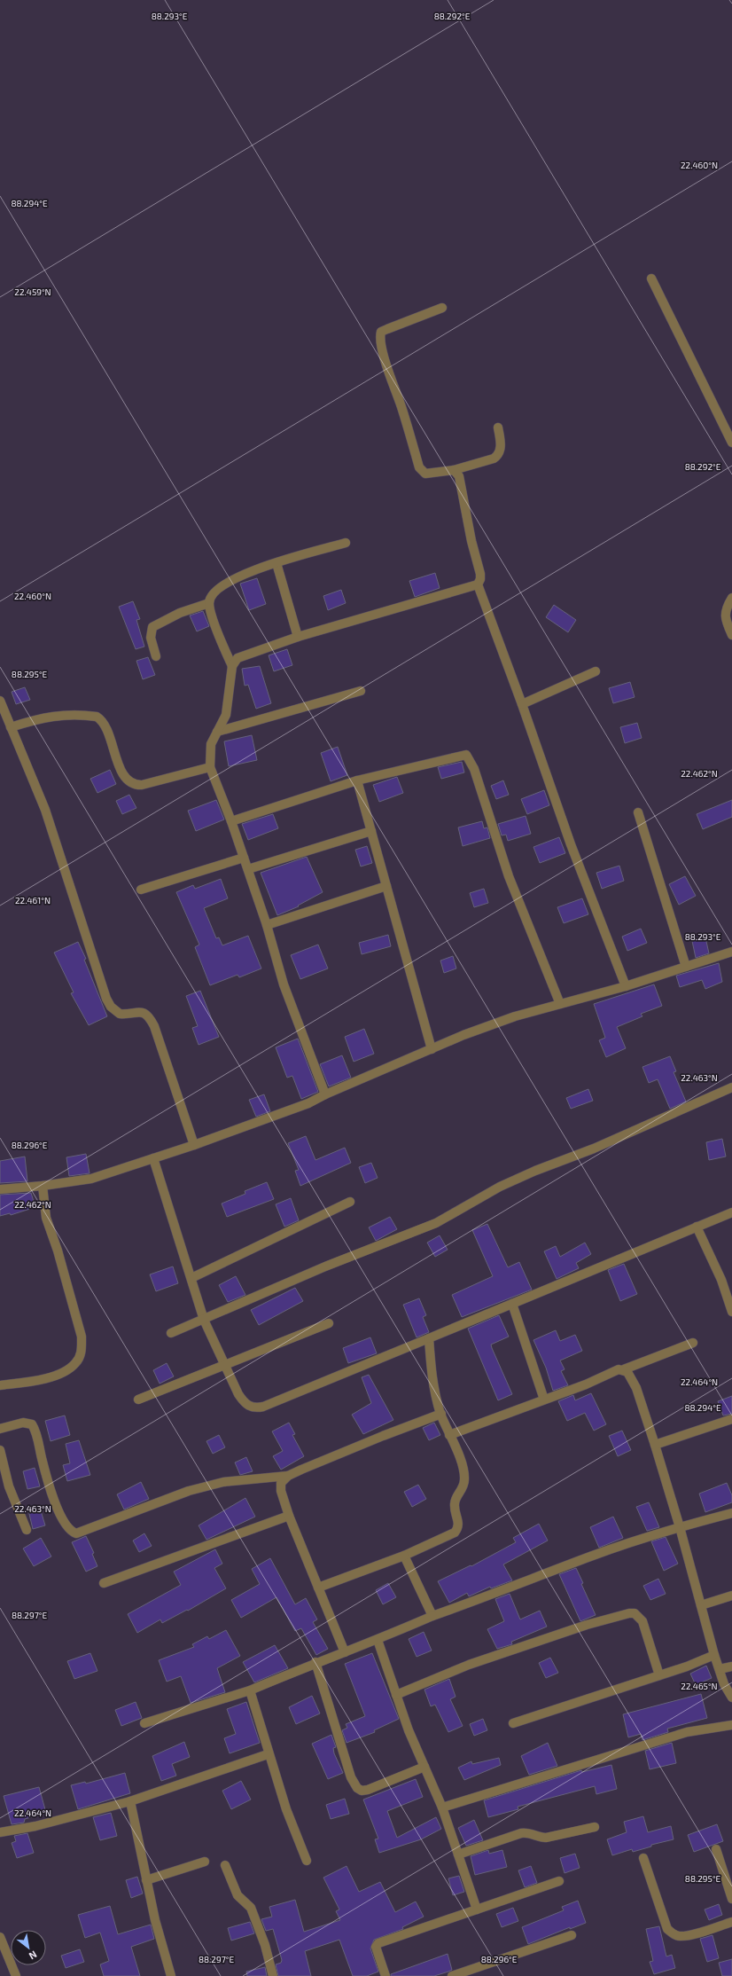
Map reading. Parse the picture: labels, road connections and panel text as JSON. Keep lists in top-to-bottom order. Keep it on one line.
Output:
{"north":"bottom right","coordinates":["88.293°E","88.292°E","22.460°N","88.294°E","22.459°N","88.295°E","22.462°N","22.461°N","22.463°N","88.296°E","22.464°N","88.297°E","22.465°N"]}
